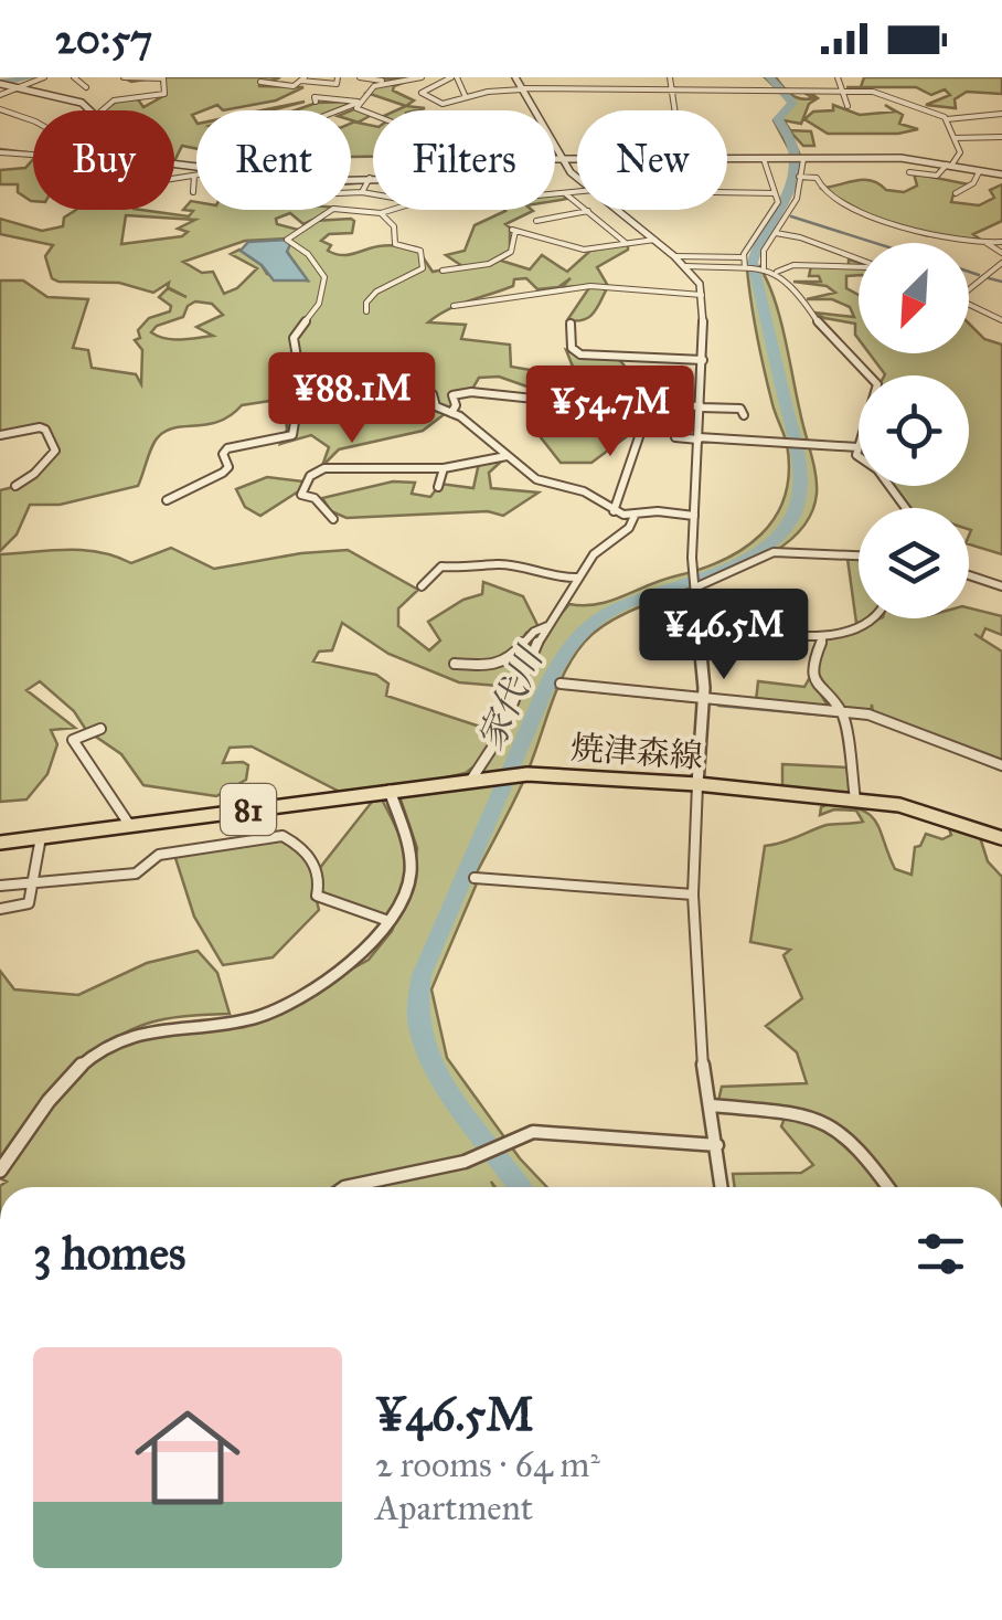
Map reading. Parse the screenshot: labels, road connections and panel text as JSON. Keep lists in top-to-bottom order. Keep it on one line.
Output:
{"streets":{"main road":["焼津森線","81"]},"water":["家代川"],"north":"bottom left","page":{"status":"20:57","chip":["Buy","Rent","Filters","New"],"price":["¥88.1M","¥54.7M","¥46.5M"],"heading":"3 homes","list":[{"name":"¥46.5M","note":"2 rooms · 64 m² · Apartment"}]}}
